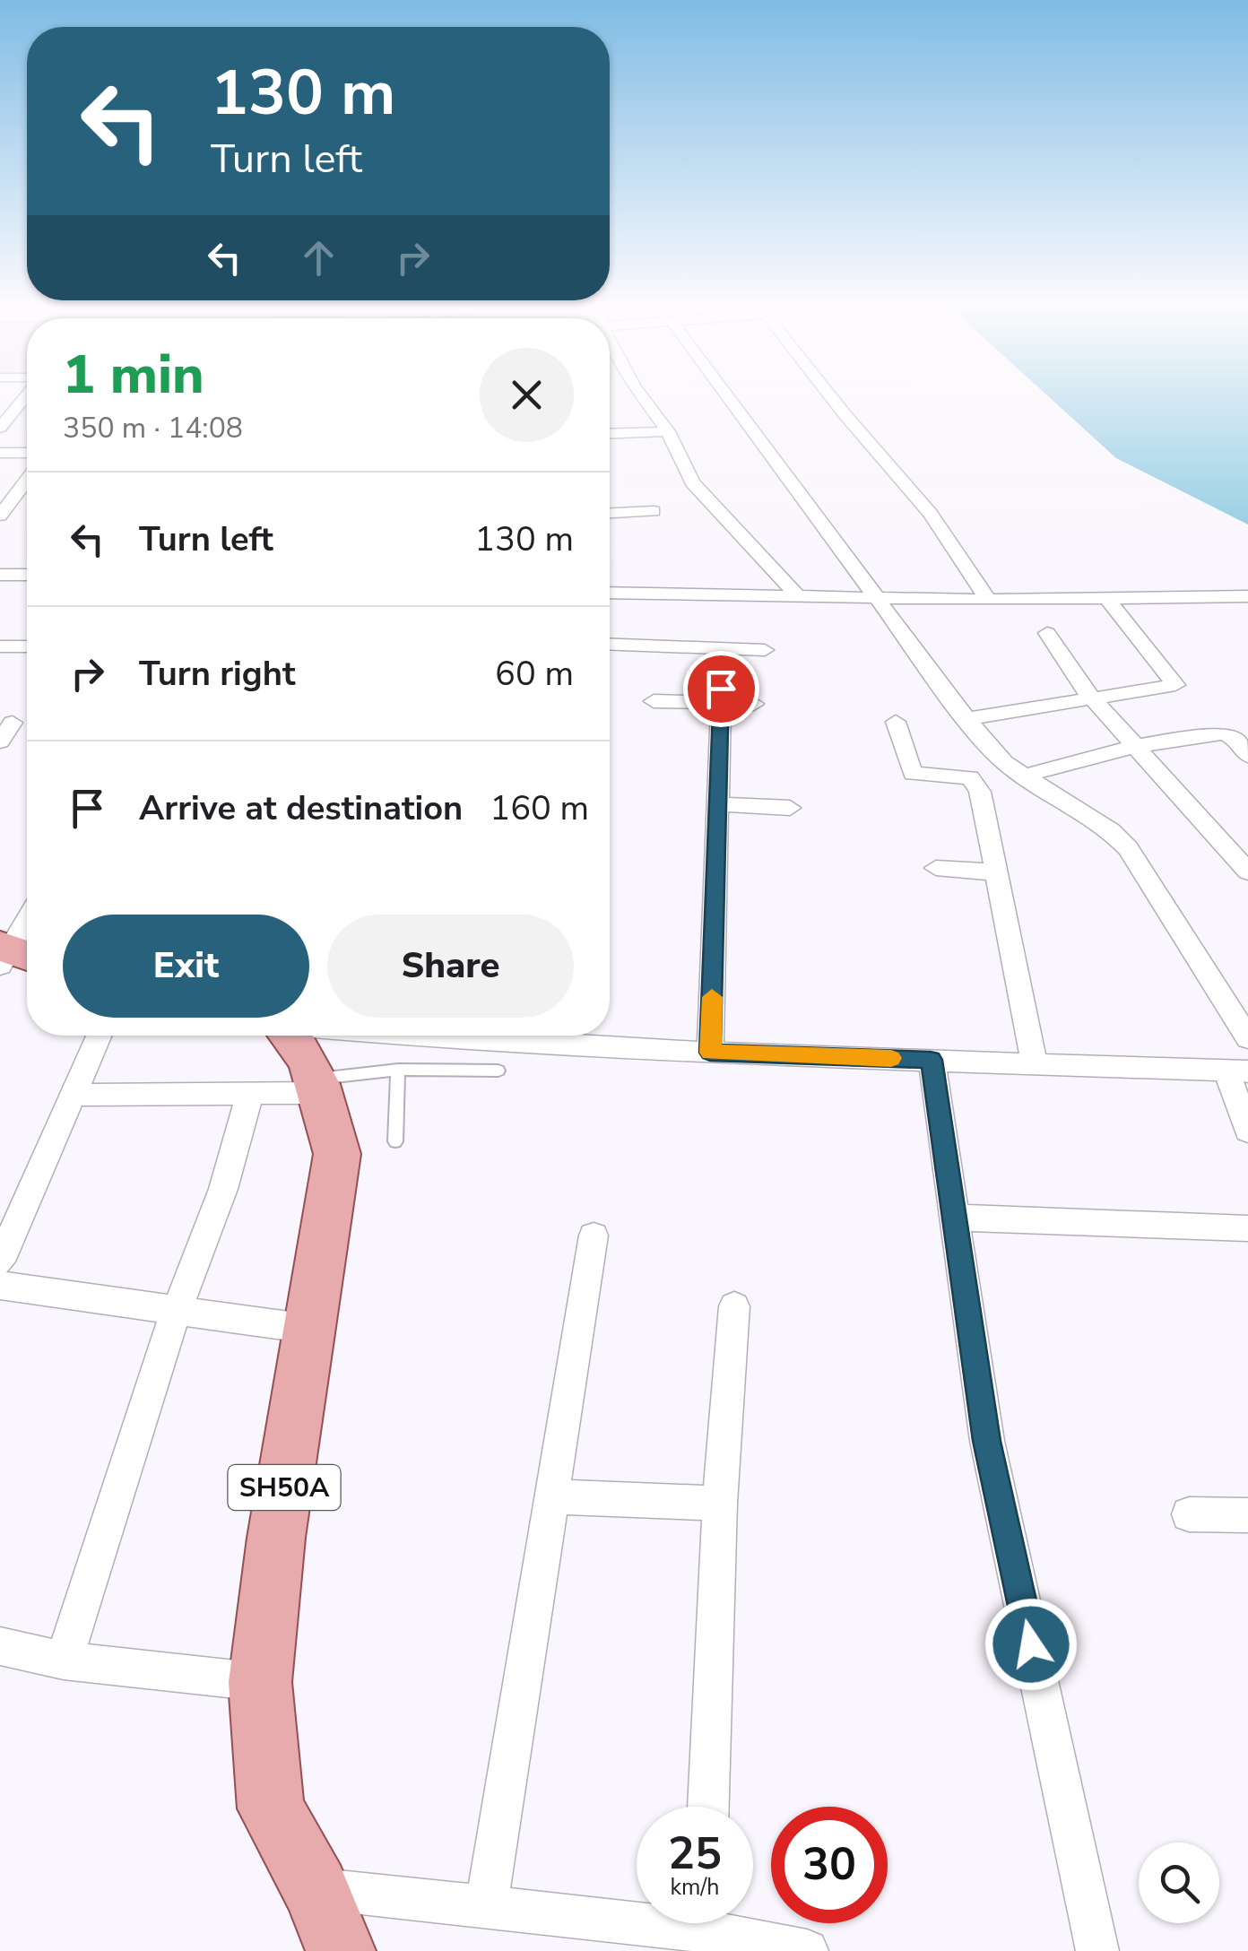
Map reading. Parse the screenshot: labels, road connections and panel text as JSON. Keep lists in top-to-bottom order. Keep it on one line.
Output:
{"streets":{"main road":["SH50A"]},"page":{"turn":["130 m","Turn left"],"heading":["1 min","350 m · 14:08"],"list":[{"name":"Turn left","value":"130 m"},{"name":"Turn right","value":"60 m"},{"name":"Arrive at destination","value":"160 m"}],"buttons":["Exit","Share"],"speed":"25 km/h","limit":"30"}}
